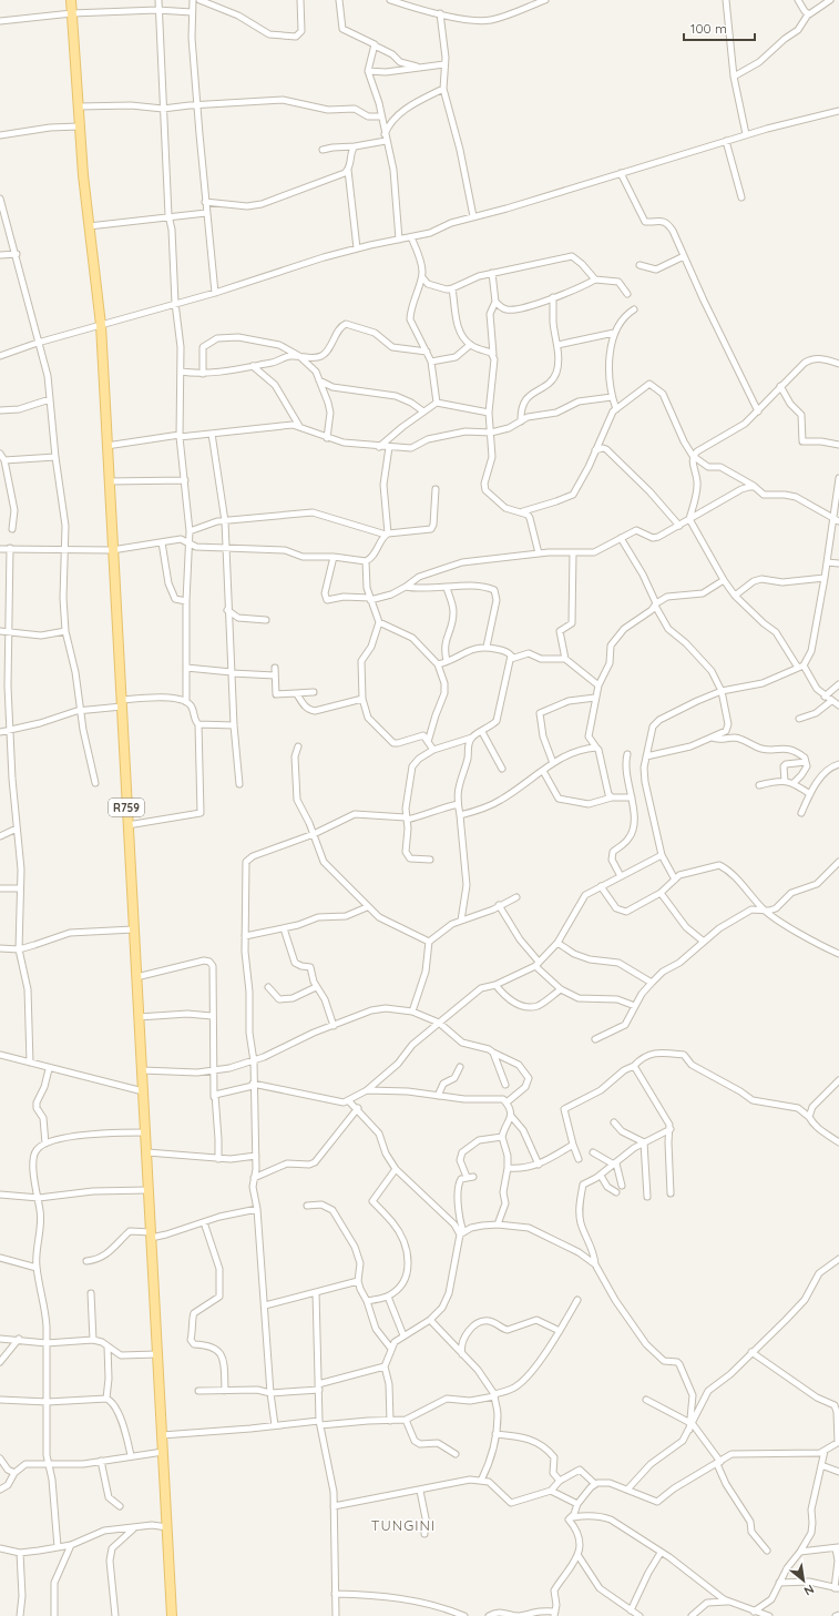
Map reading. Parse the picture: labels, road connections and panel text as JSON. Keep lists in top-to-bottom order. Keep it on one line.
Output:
{"streets":{"main road":["R759"]},"districts":["TUNGINI"],"scale_bar":"100 m","north":"bottom right"}
